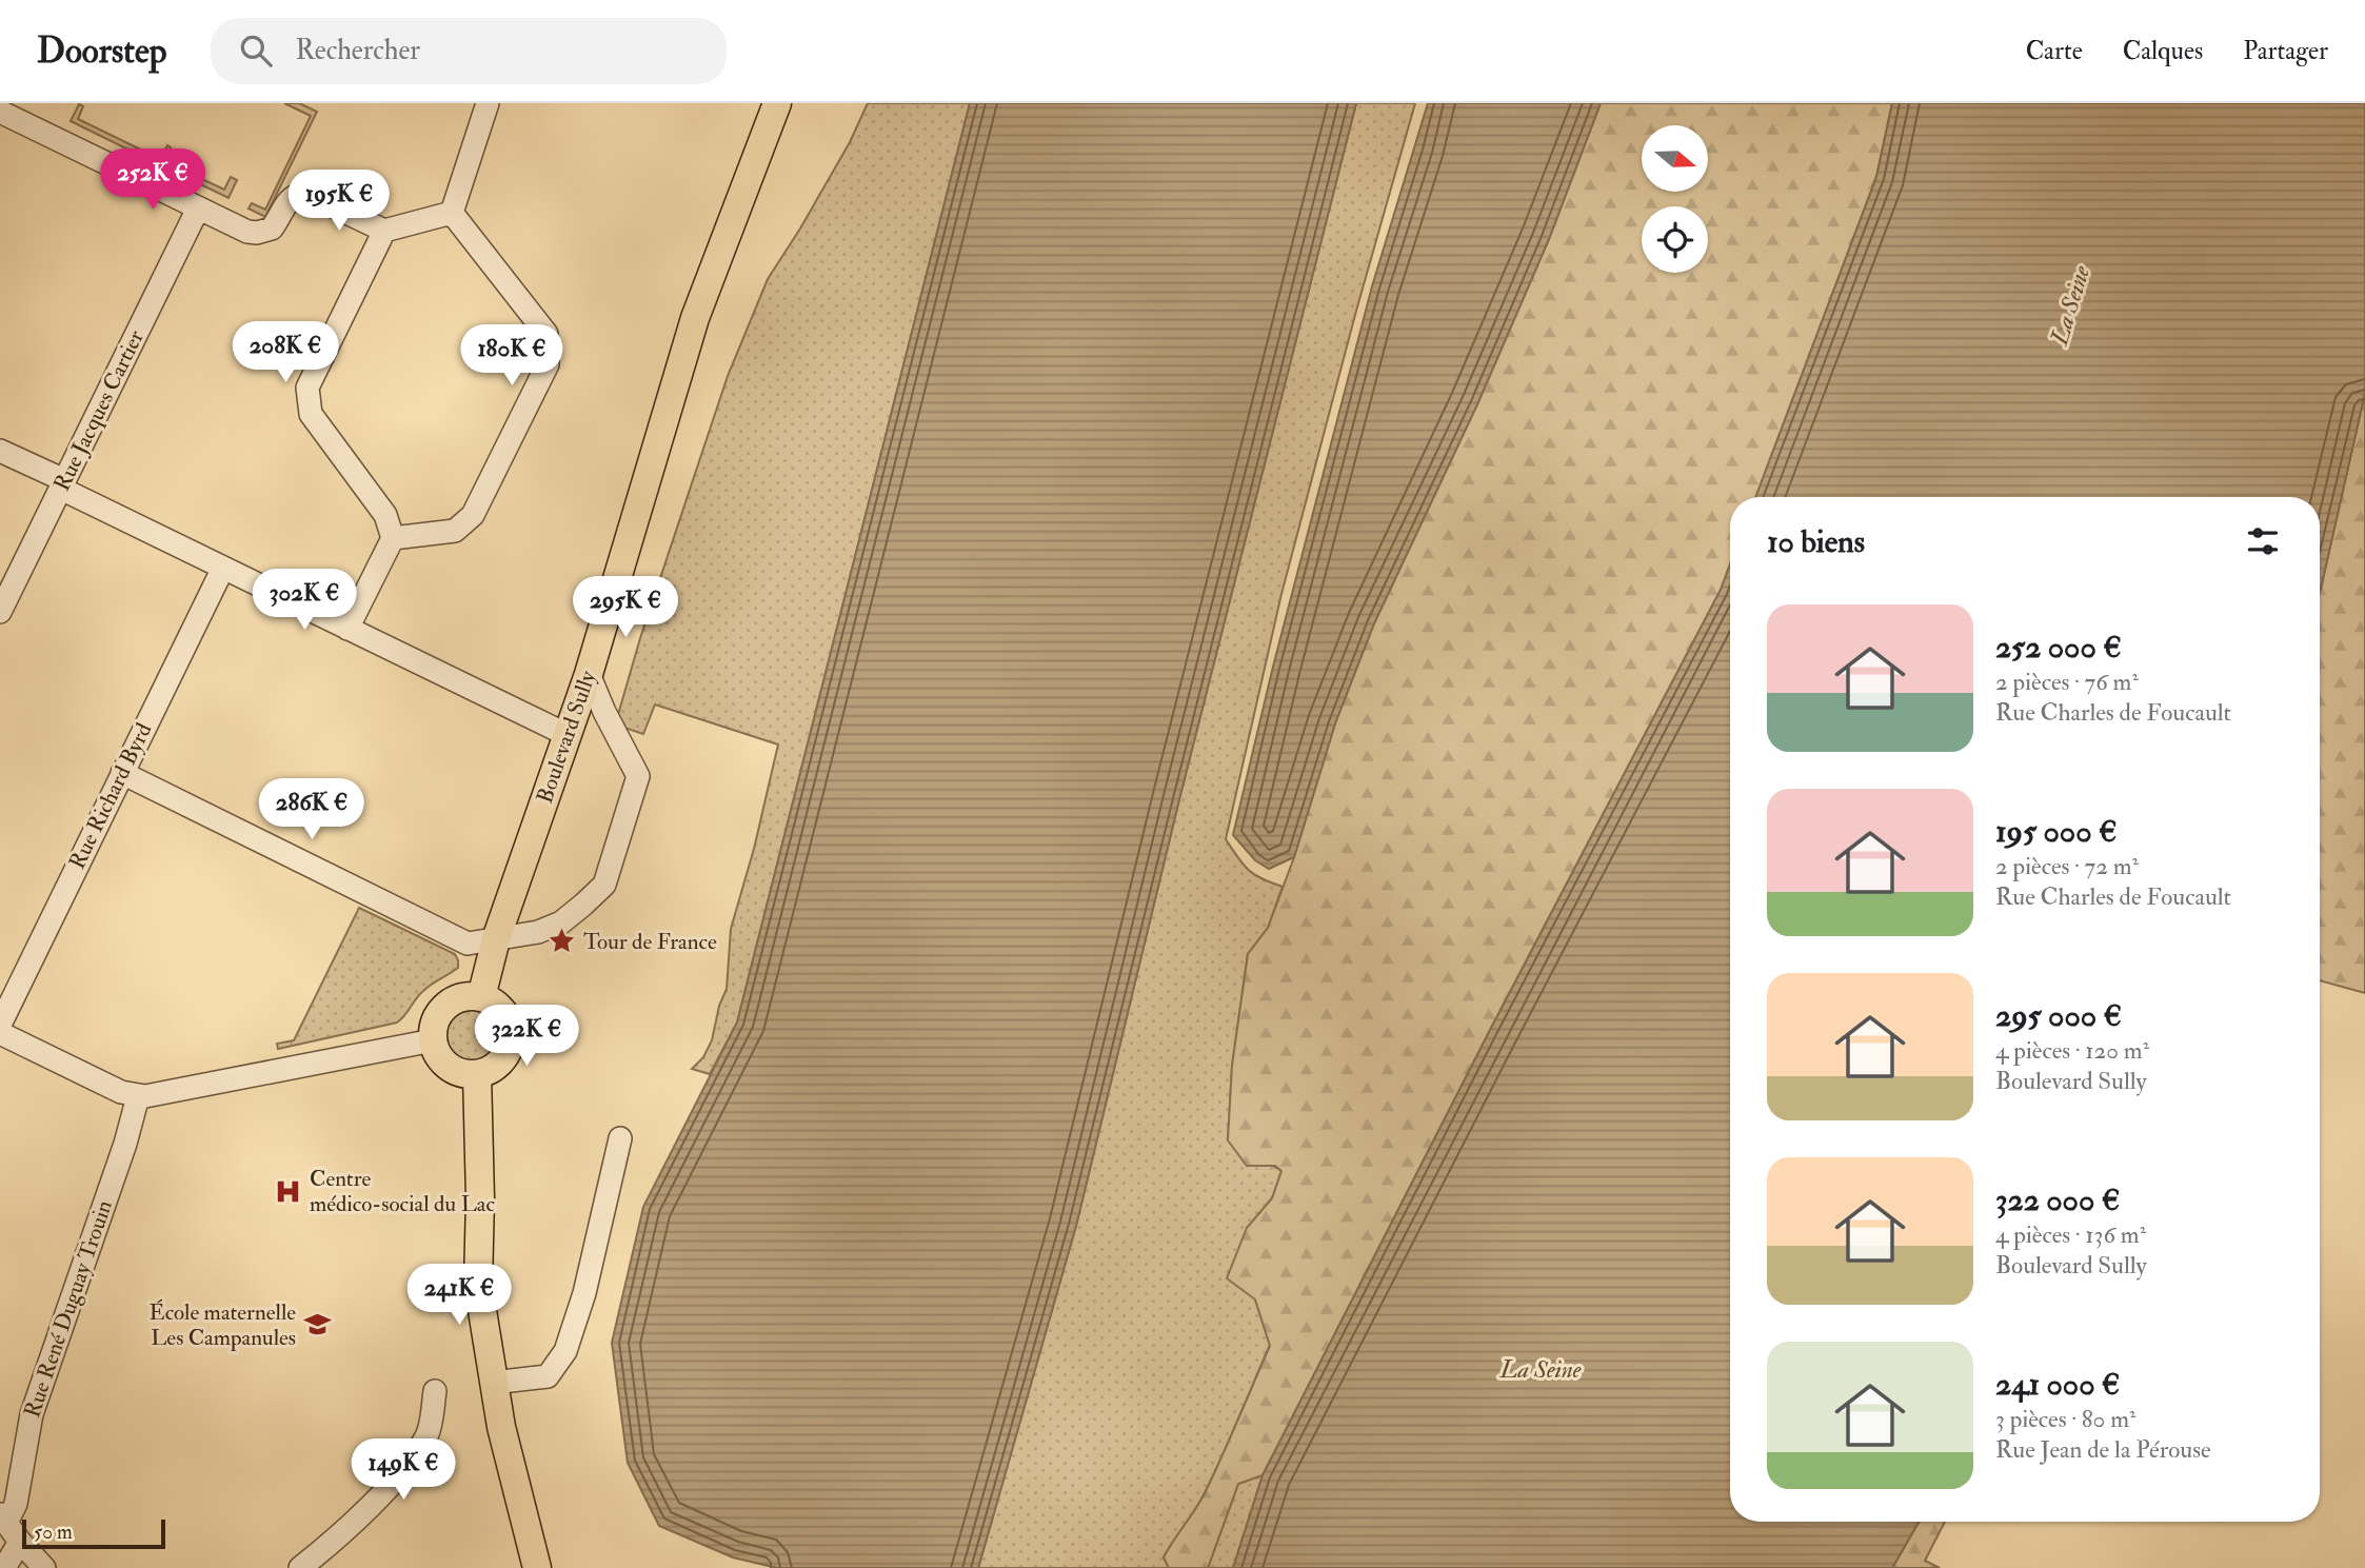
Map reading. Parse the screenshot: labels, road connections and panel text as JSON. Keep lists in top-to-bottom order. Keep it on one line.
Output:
{"streets":{"main road":["Boulevard Sully"],"street":["Rue Jacques Cartier","Rue Richard Byrd","Rue René Duguay Trouin"]},"water":["La Seine"],"places":{"place":["Tour de France"],"hospital":["Centre médico-social du Lac"],"school or university":["École maternelle Les Campanules"]},"scale_bar":"50 m","north":"right","page":{"header":"Doorstep","search":"Rechercher","nav":["Carte","Calques","Partager"],"price":["252K €","195K €","208K €","180K €","302K €","295K €","286K €","322K €","241K €","149K €"],"heading":"10 biens","list":[{"name":"252 000 €","note":"2 pièces · 76 m² · Rue Charles de Foucault"},{"name":"195 000 €","note":"2 pièces · 72 m² · Rue Charles de Foucault"},{"name":"295 000 €","note":"4 pièces · 120 m² · Boulevard Sully"},{"name":"322 000 €","note":"4 pièces · 136 m² · Boulevard Sully"},{"name":"241 000 €","note":"3 pièces · 80 m² · Rue Jean de la Pérouse"}],"scale":"50 m"}}
